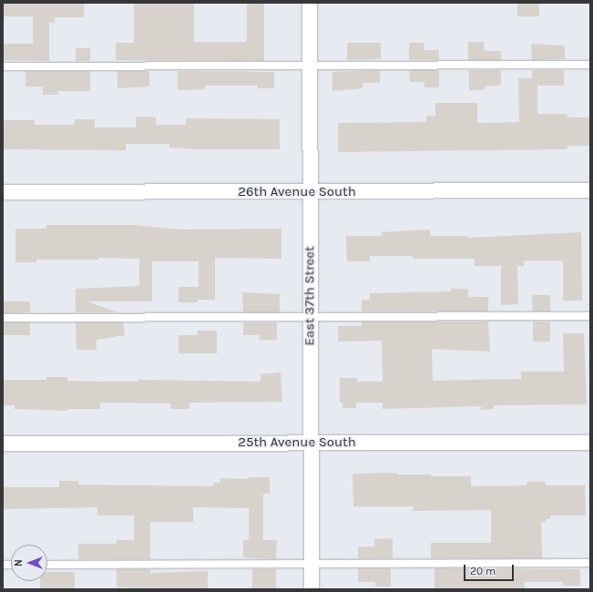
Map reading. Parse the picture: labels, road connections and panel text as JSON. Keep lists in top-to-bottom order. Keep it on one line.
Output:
{"streets":{"street":["26th Avenue South","East 37th Street","25th Avenue South"]},"crossings":[["26th Avenue South","East 37th Street"],["East 37th Street","25th Avenue South"]],"scale_bar":"20 m","north":"left"}
